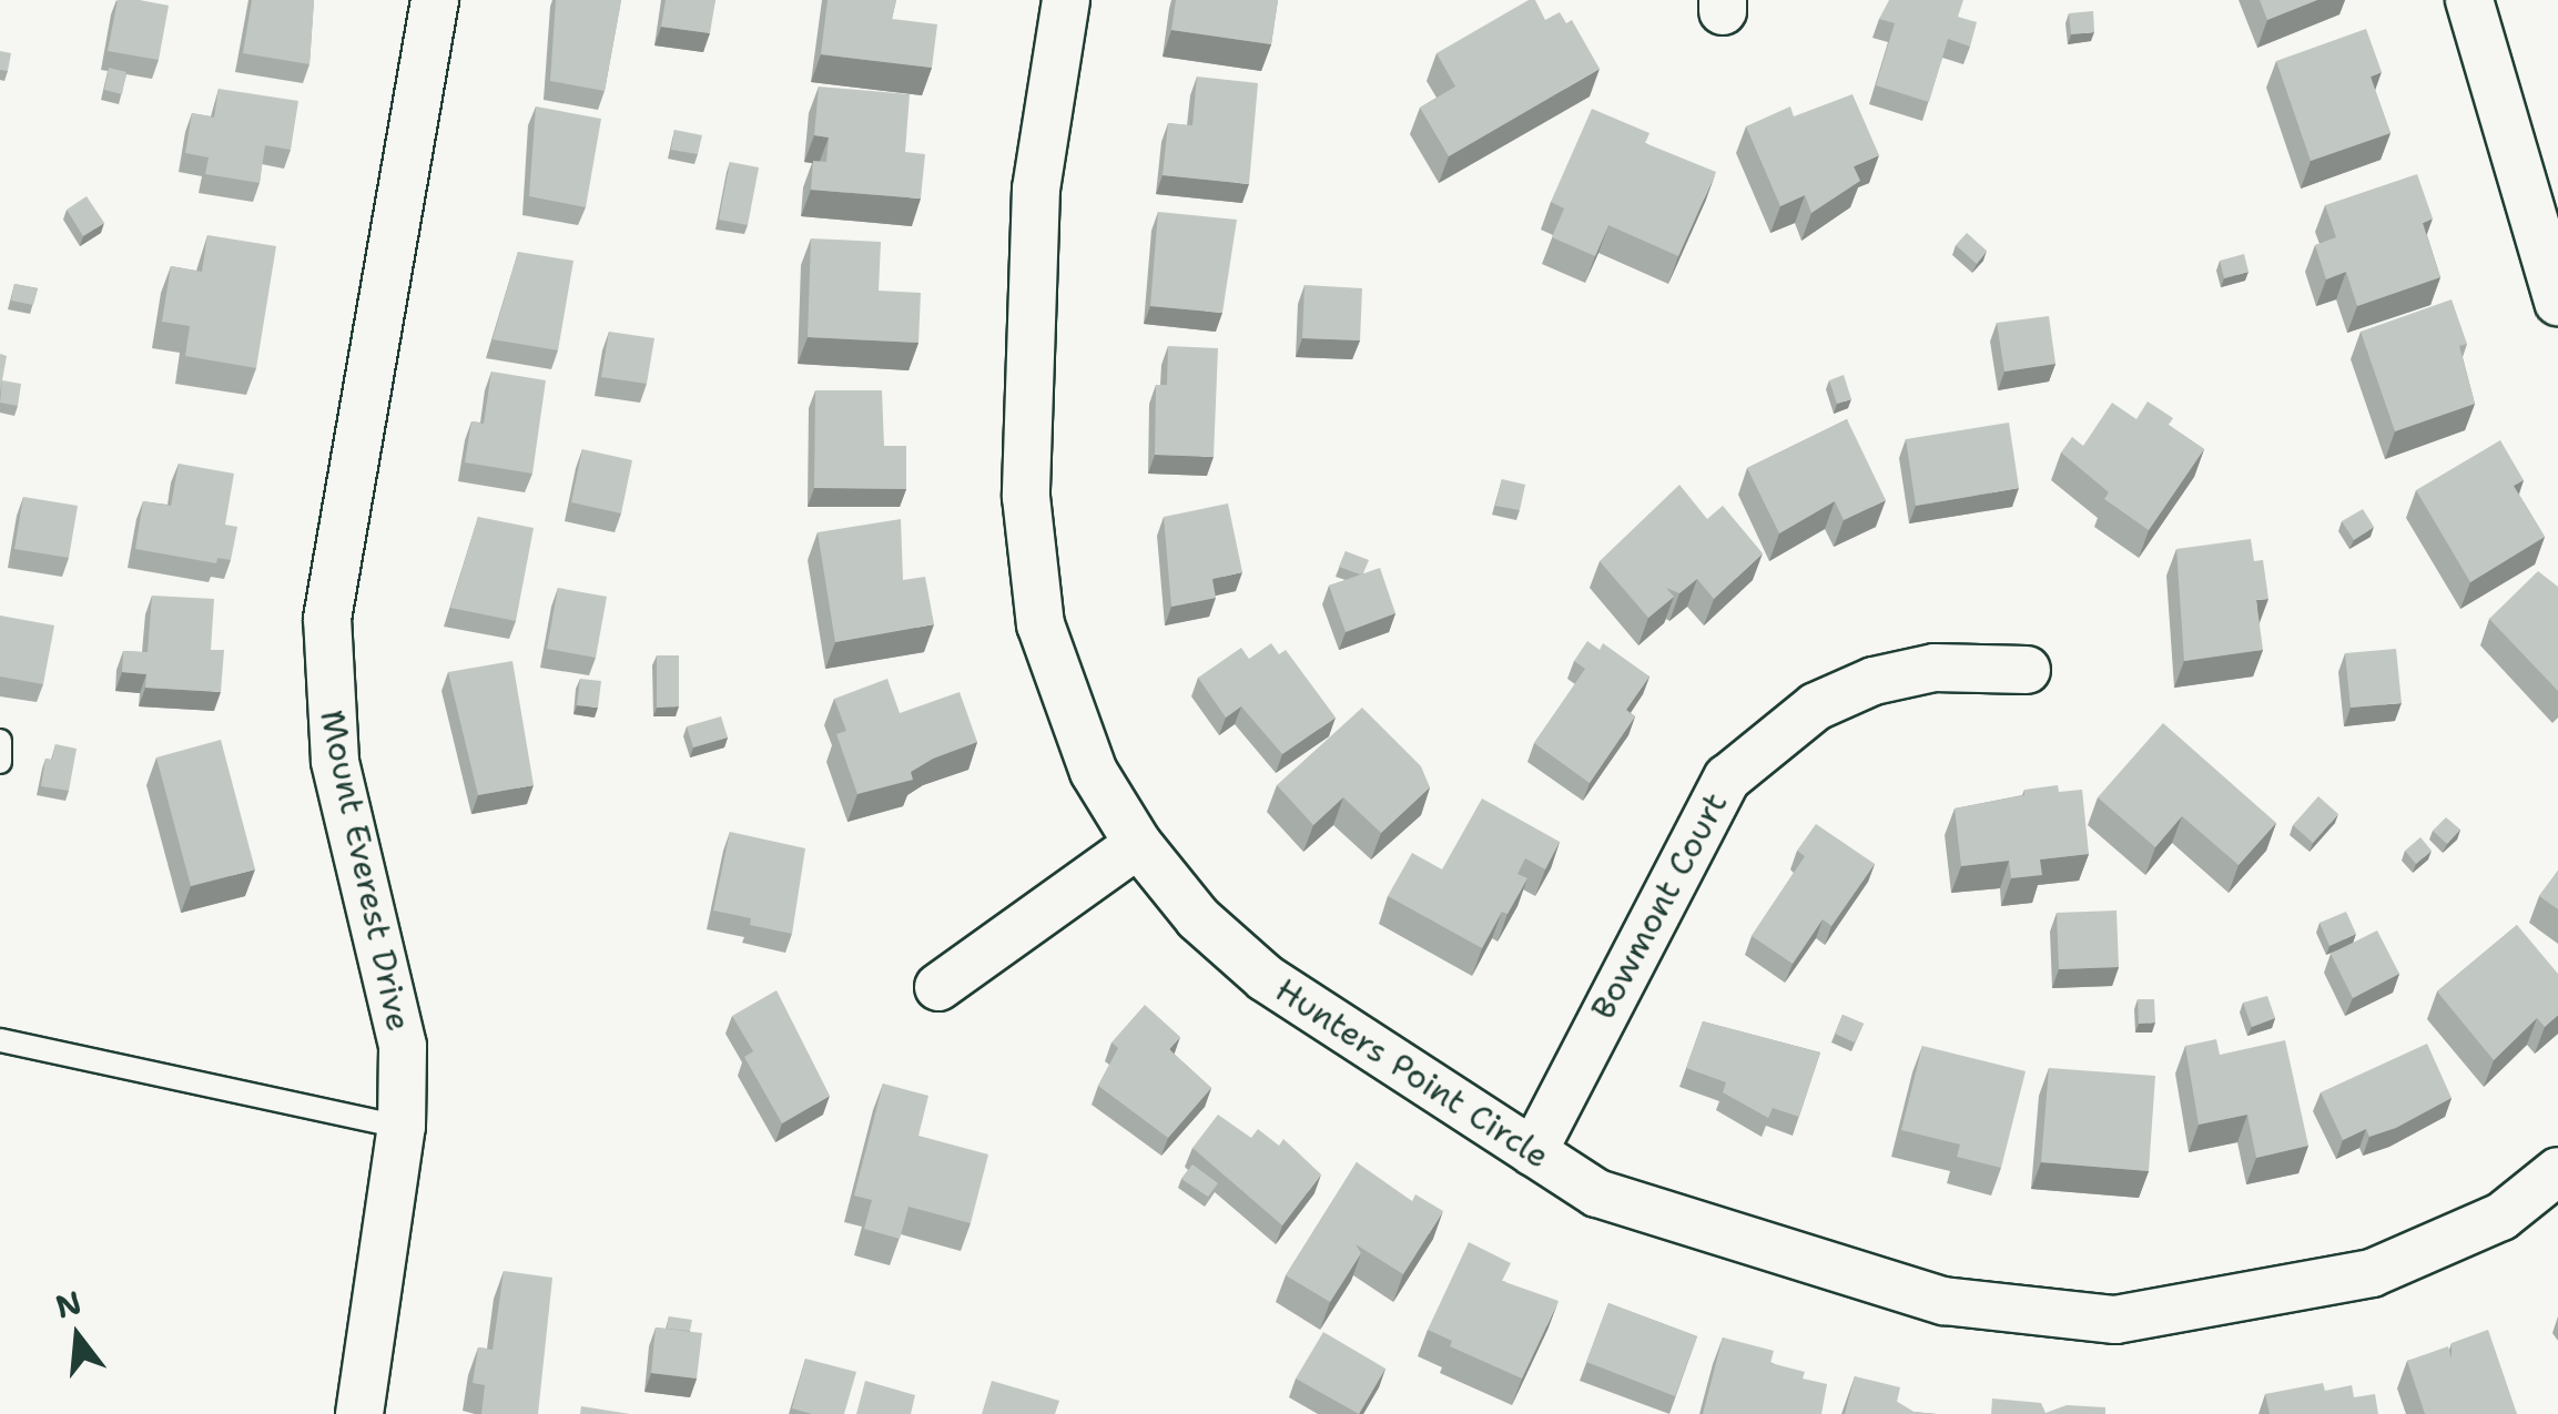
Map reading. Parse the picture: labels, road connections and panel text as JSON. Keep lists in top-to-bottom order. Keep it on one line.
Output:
{"streets":{"street":["Mount Everest Drive","Bowmont Court","Hunters Point Circle"]},"crossings":[["Bowmont Court","Hunters Point Circle"]],"north":"top"}
